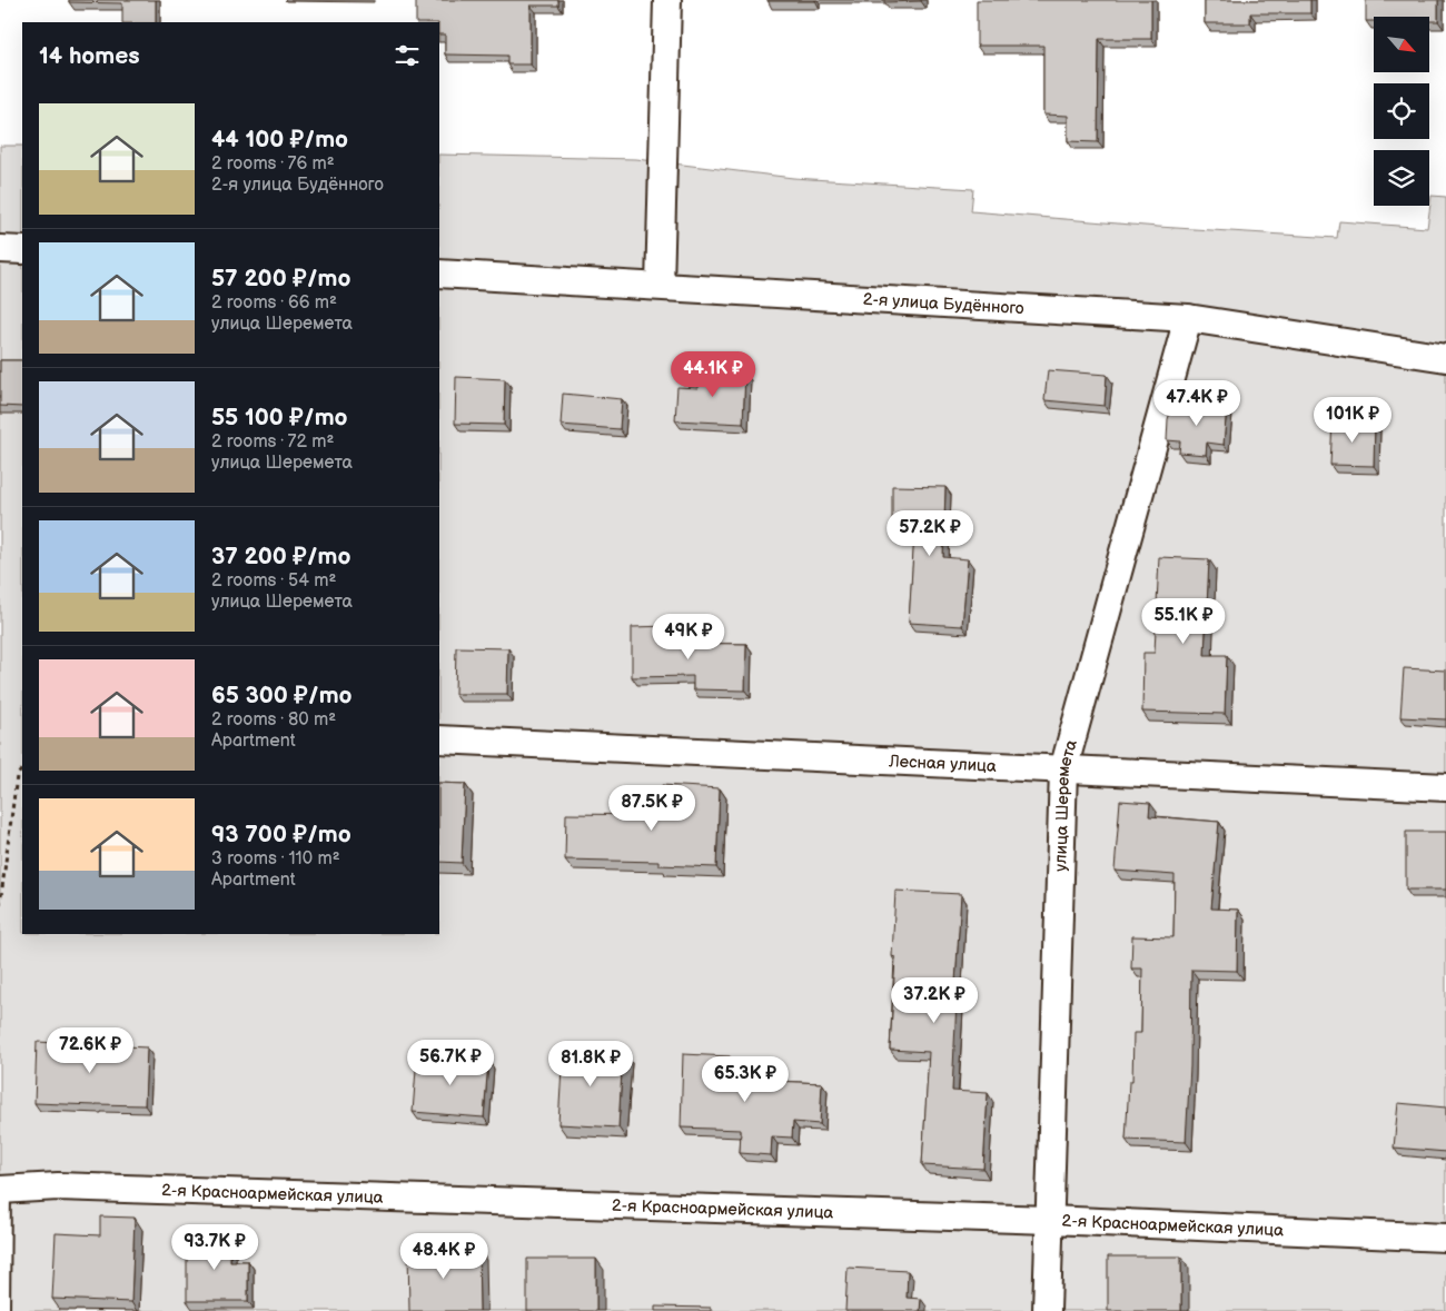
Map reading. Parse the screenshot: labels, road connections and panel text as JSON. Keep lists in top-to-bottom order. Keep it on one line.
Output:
{"streets":{"street":["2-я улица Будённого","Лесная улица","улица Шеремета","2-я Красноармейская улица"]},"crossings":[["2-я улица Будённого","улица Шеремета"],["Лесная улица","улица Шеремета"],["улица Шеремета","2-я Красноармейская улица"]],"north":"bottom right","page":{"heading":"14 homes","list":[{"name":"44 100 ₽/mo","note":"2 rooms · 76 m² · 2-я улица Будённого"},{"name":"57 200 ₽/mo","note":"2 rooms · 66 m² · улица Шеремета"},{"name":"55 100 ₽/mo","note":"2 rooms · 72 m² · улица Шеремета"},{"name":"37 200 ₽/mo","note":"2 rooms · 54 m² · улица Шеремета"},{"name":"65 300 ₽/mo","note":"2 rooms · 80 m² · Apartment"},{"name":"93 700 ₽/mo","note":"3 rooms · 110 m² · Apartment"}],"price":["44.1K ₽","47.4K ₽","101K ₽","57.2K ₽","55.1K ₽","49K ₽","87.5K ₽","37.2K ₽","72.6K ₽","56.7K ₽","81.8K ₽","65.3K ₽","93.7K ₽","48.4K ₽"]}}
